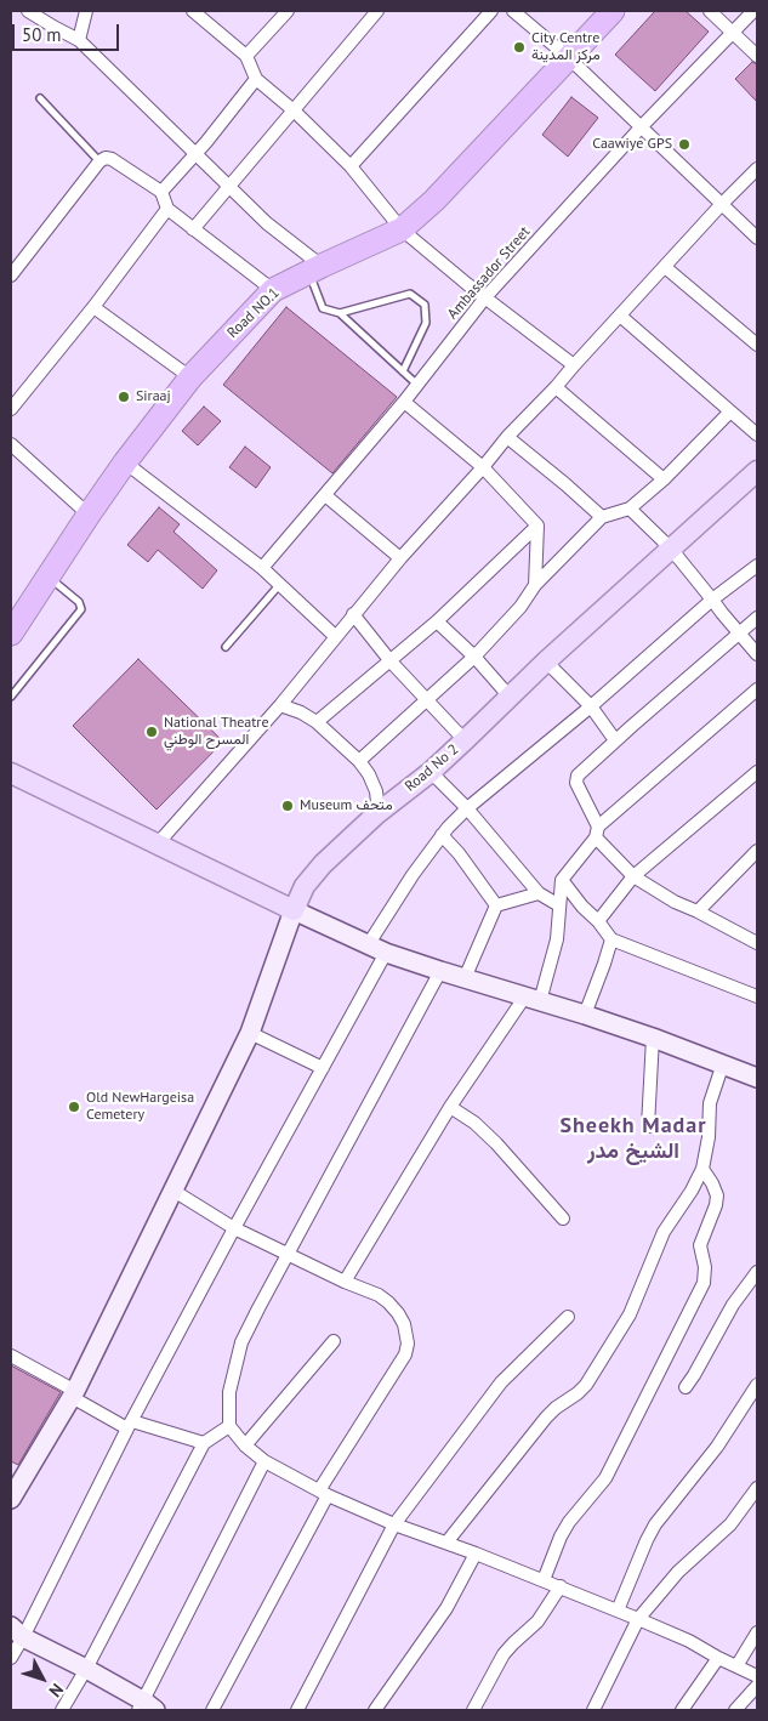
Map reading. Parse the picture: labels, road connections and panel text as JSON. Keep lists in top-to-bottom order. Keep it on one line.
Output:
{"streets":{"highway":["Road NO.1"],"main road":["Road No 2"],"street":["Ambassador Street"]},"districts":["Sheekh Madar الشيخ مدر"],"places":["City Centre مركز المدينة","Caawiye GPS","Siraaj","National Theatre المسرح الوطني","Museum متحف","Old NewHargeisa Cemetery"],"scale_bar":"50 m","north":"bottom right"}
